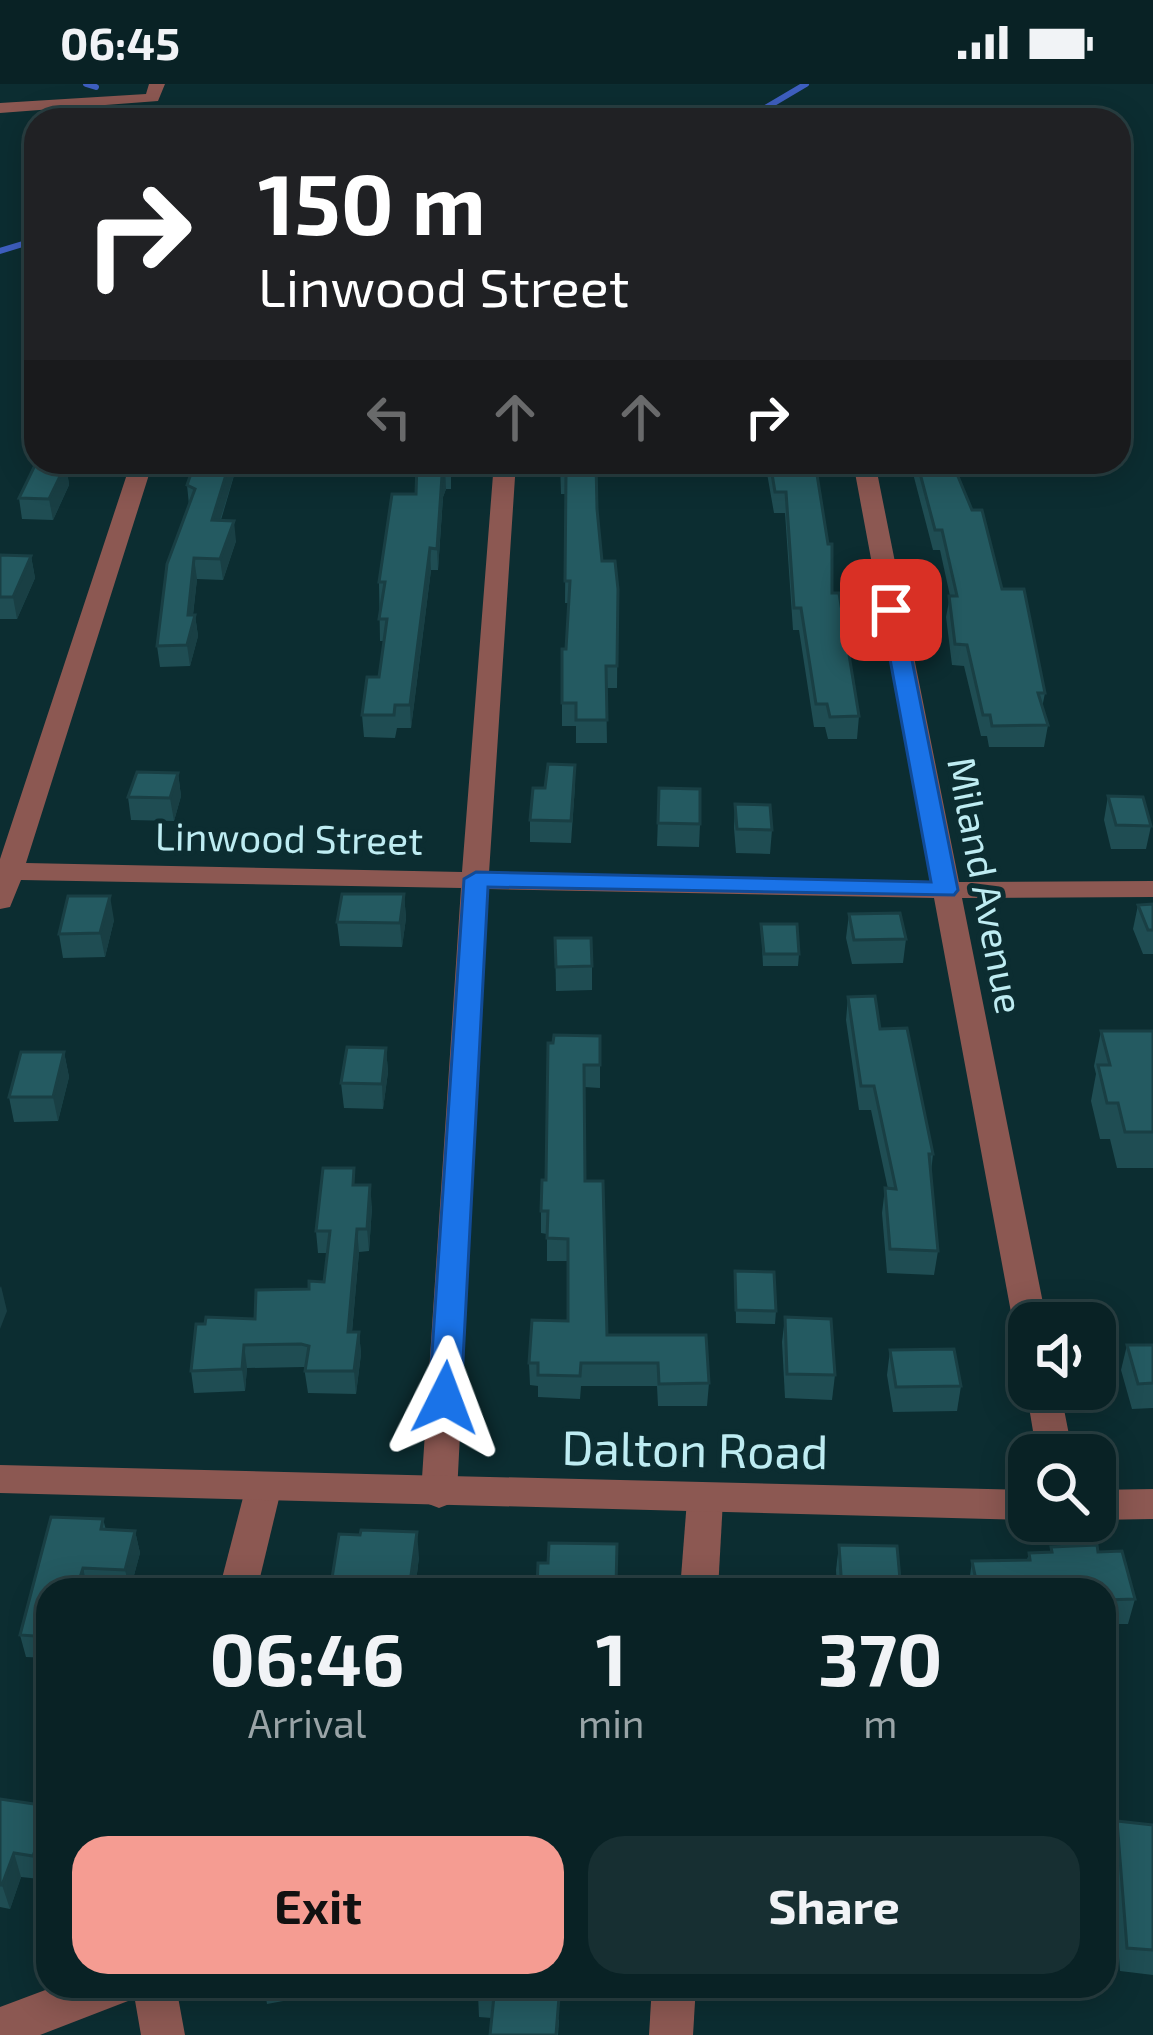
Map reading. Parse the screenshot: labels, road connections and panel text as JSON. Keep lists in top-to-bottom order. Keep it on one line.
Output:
{"streets":{"street":["Linwood Street","Miland Avenue","Dalton Road"]},"crossings":[["Linwood Street","Miland Avenue"]],"page":{"status":"06:45","turn":["150 m","Linwood Street"],"eta":["06:46","Arrival","1","min","370","m"],"buttons":["Exit","Share"]}}
